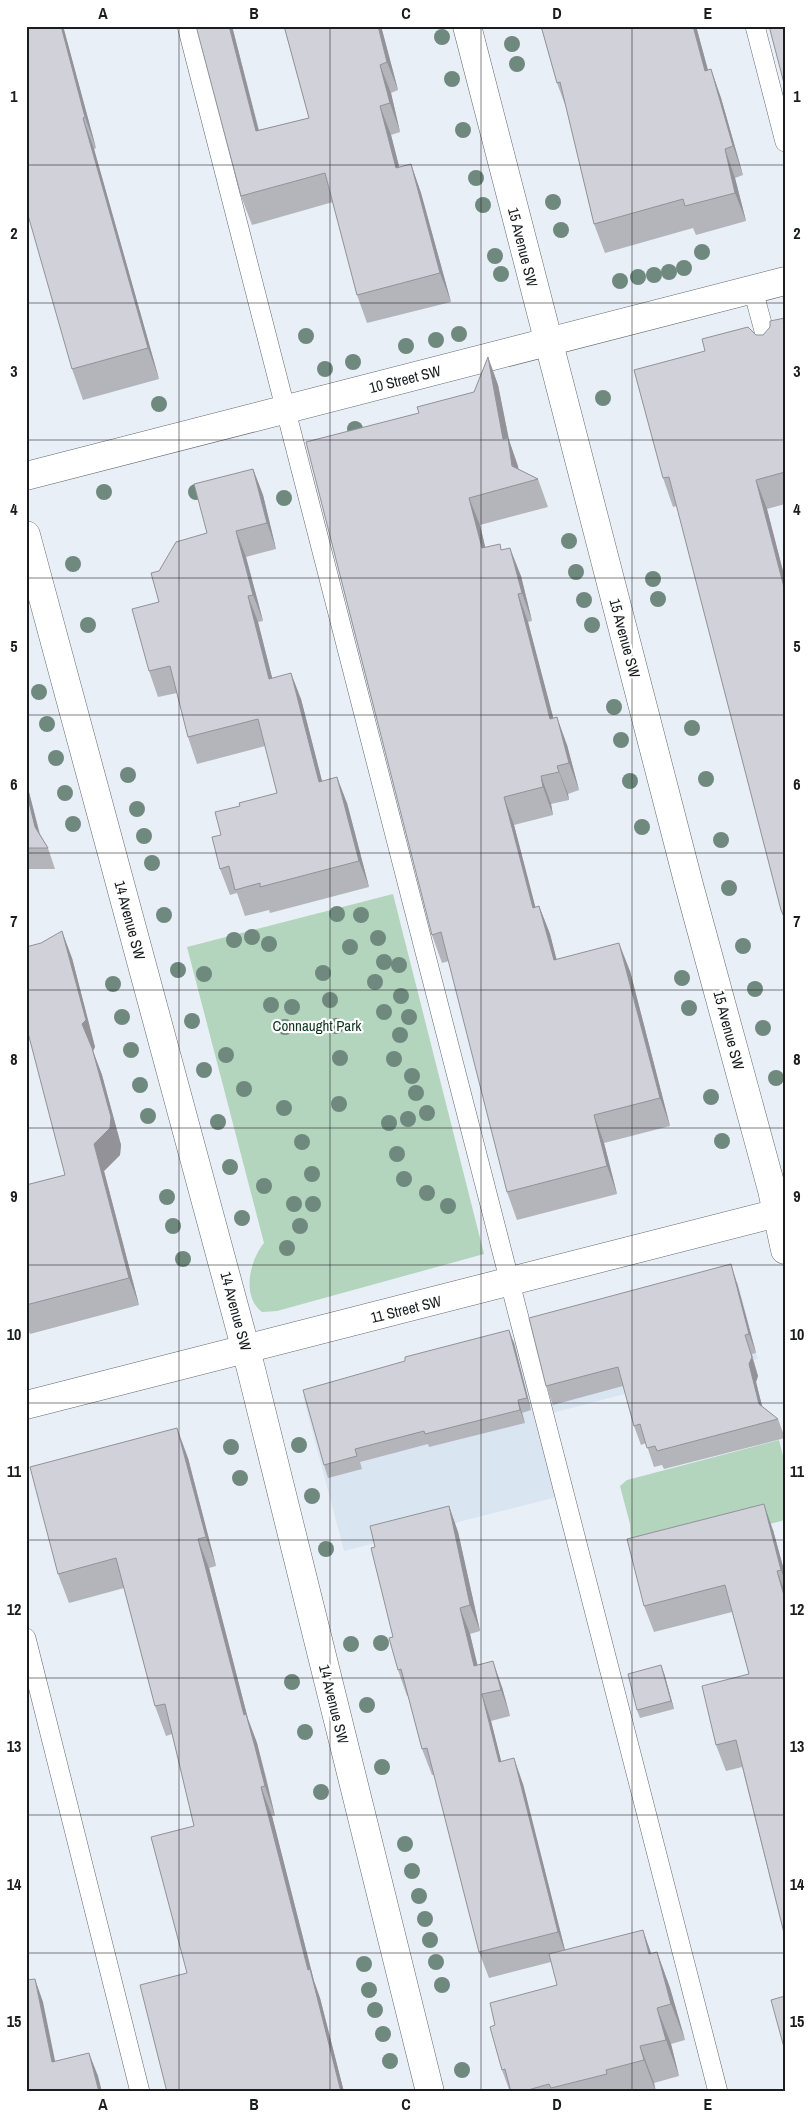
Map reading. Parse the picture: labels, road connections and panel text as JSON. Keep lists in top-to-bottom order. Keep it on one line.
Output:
{"streets":{"street":["15 Avenue SW","10 Street SW","14 Avenue SW","11 Street SW"]},"crossings":[["15 Avenue SW","10 Street SW"],["15 Avenue SW","11 Street SW"],["14 Avenue SW","11 Street SW"]],"parks":["Connaught Park"],"grid":{"columns":["A","B","C","D","E"],"rows":["1","2","3","4","5","6","7","8","9","10","11","12","13","14","15"]}}
